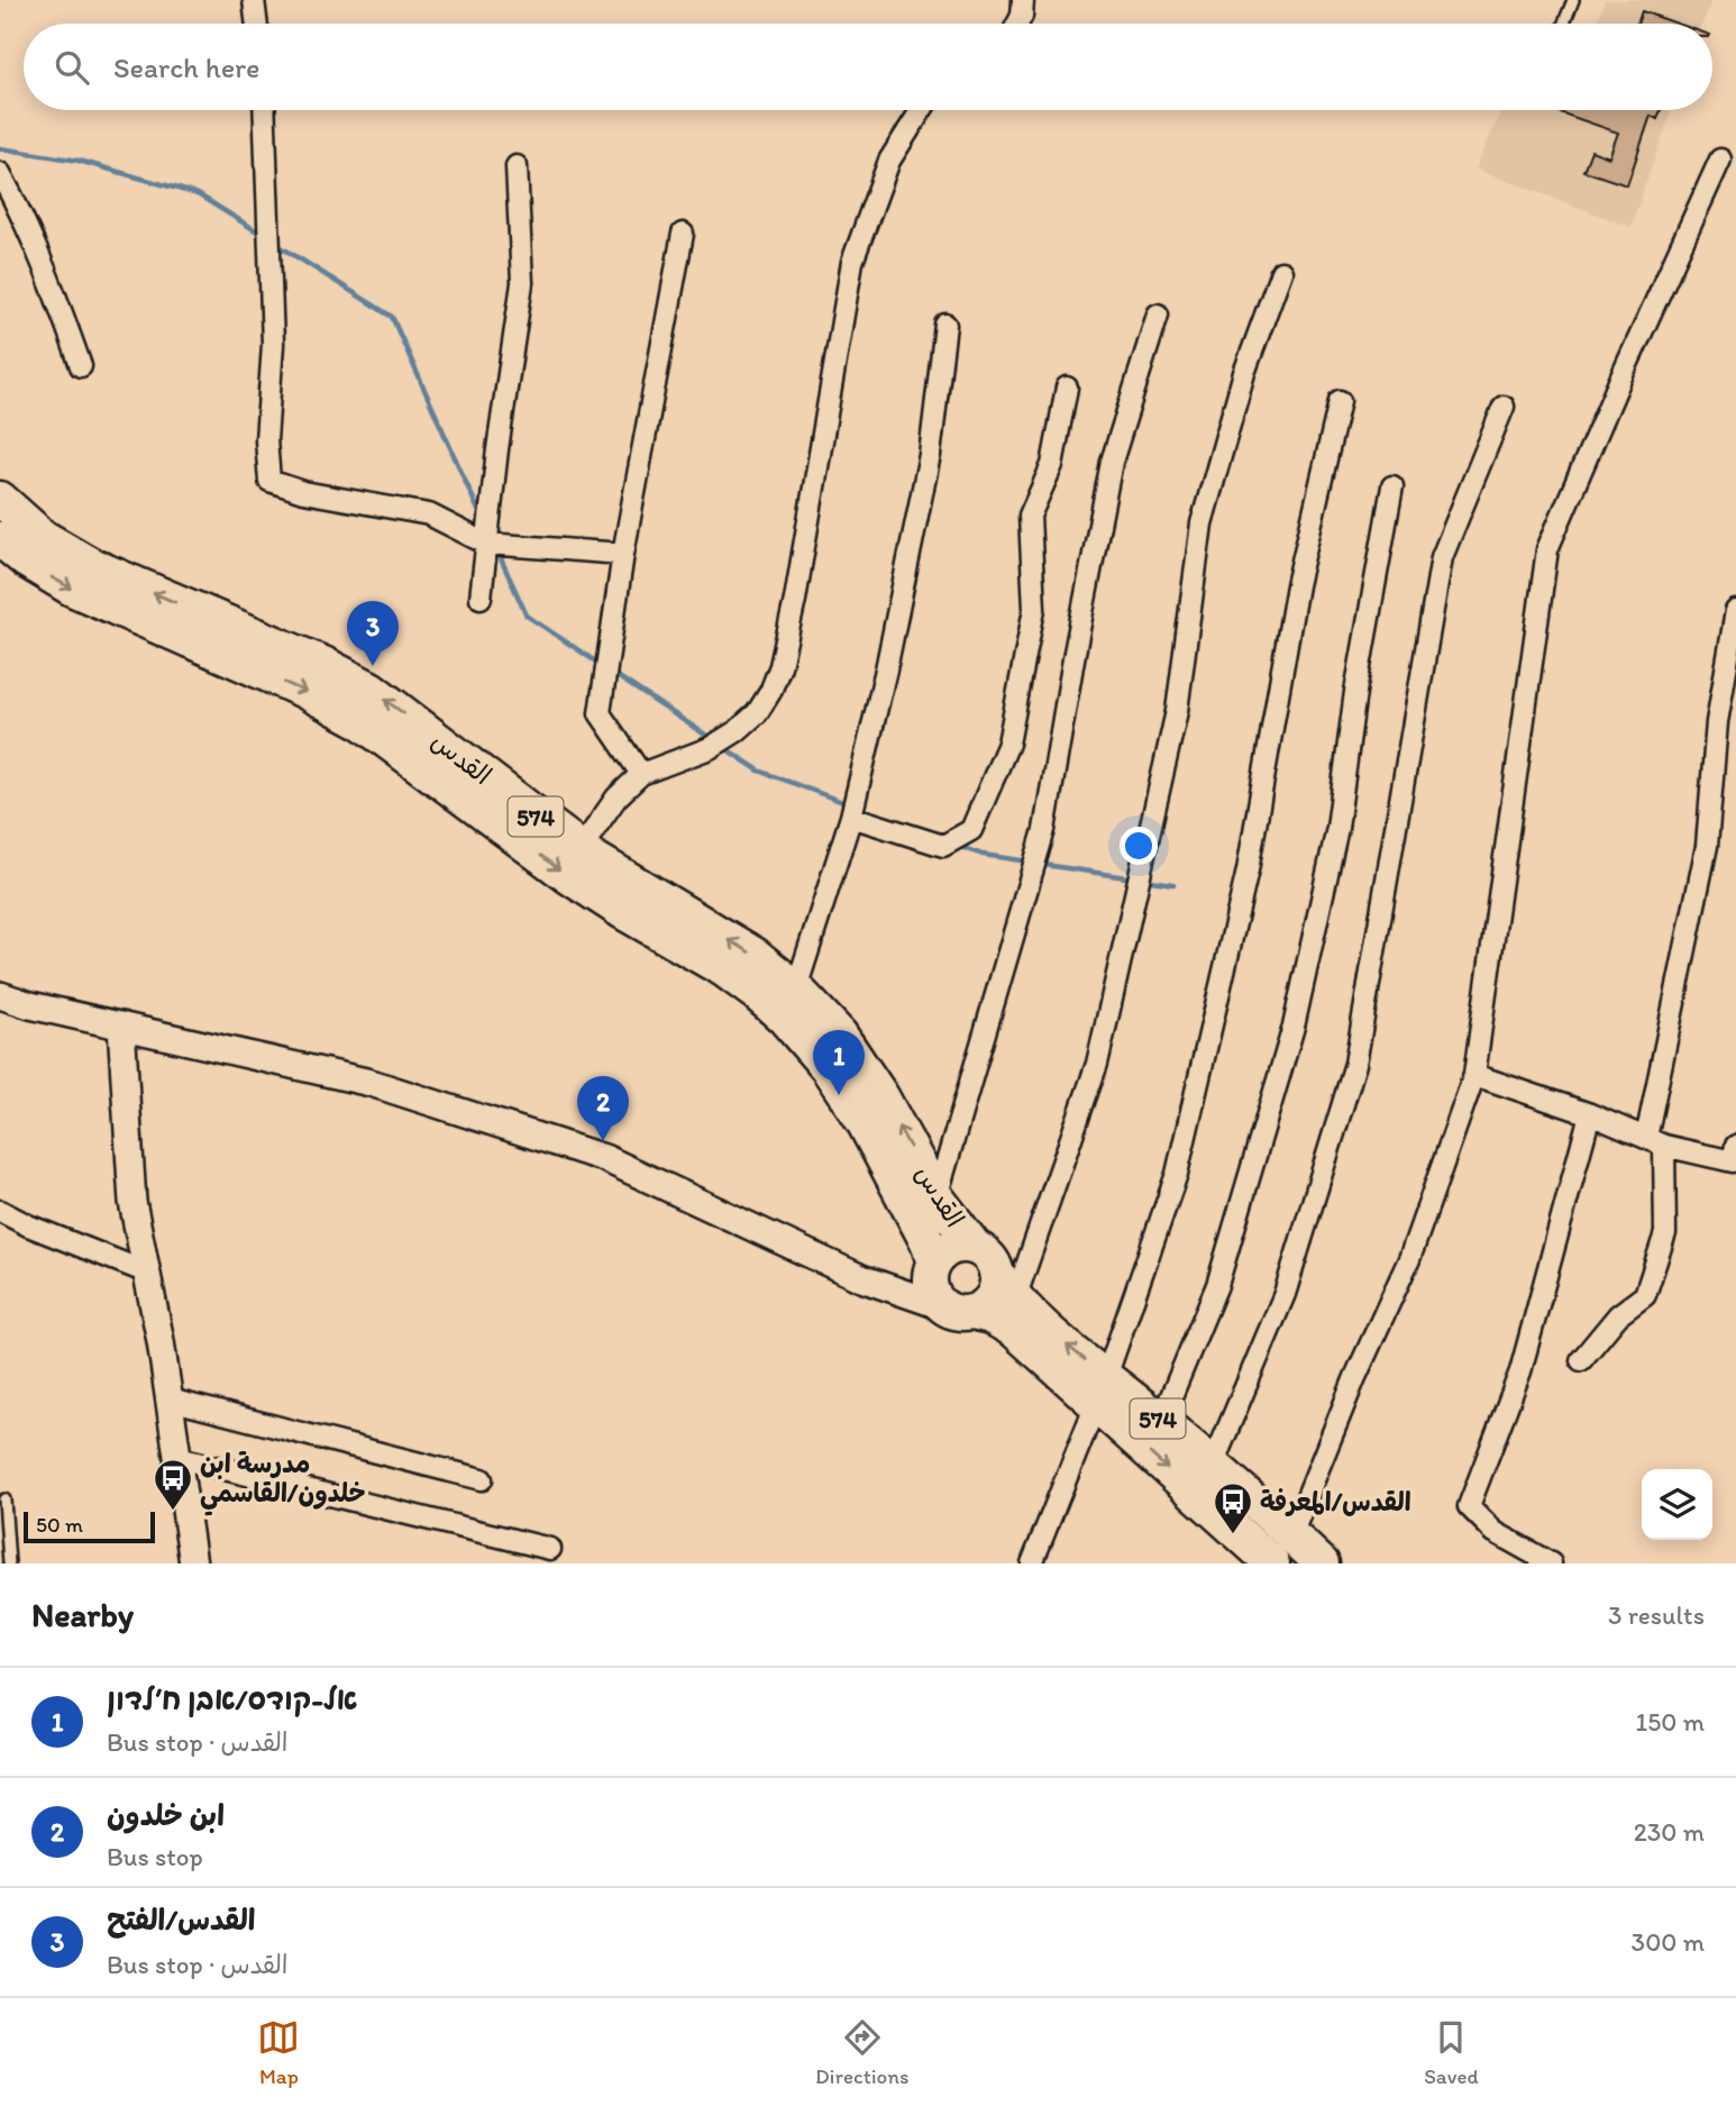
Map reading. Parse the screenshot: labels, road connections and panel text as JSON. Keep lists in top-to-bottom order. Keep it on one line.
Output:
{"streets":{"main road":["القدس","574"]},"crossings":[["القدس","574"]],"places":{"bus stop":["مدرسة ابن خلدون/القاسمي","القدس/المعرفة"]},"scale_bar":"50 m","page":{"search":"Search here","pins":["3","1","2"],"scale":"50 m","heading":["Nearby","3 results"],"list":[{"mark":"1","name":"אל-קודס/אבן ח׳לדון","note":"Bus stop · القدس","value":"150 m"},{"mark":"2","name":"ابن خلدون","note":"Bus stop","value":"230 m"},{"mark":"3","name":"القدس/الفتح","note":"Bus stop · القدس","value":"300 m"}],"nav":["Map","Directions","Saved"]}}
